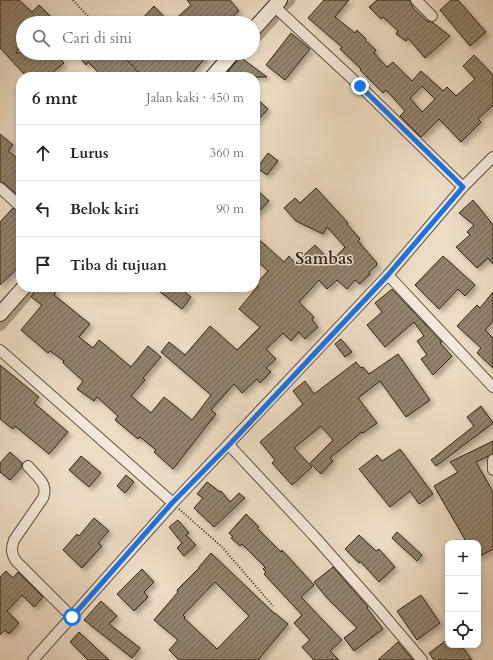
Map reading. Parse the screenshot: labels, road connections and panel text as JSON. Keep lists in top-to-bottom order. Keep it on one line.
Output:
{"districts":["Sambas"],"page":{"search":"Cari di sini","heading":["6 mnt","Jalan kaki · 450 m"],"list":[["Lurus","360 m"],["Belok kiri","90 m"],"Tiba di tujuan"],"map_buttons":["+","−"]}}
